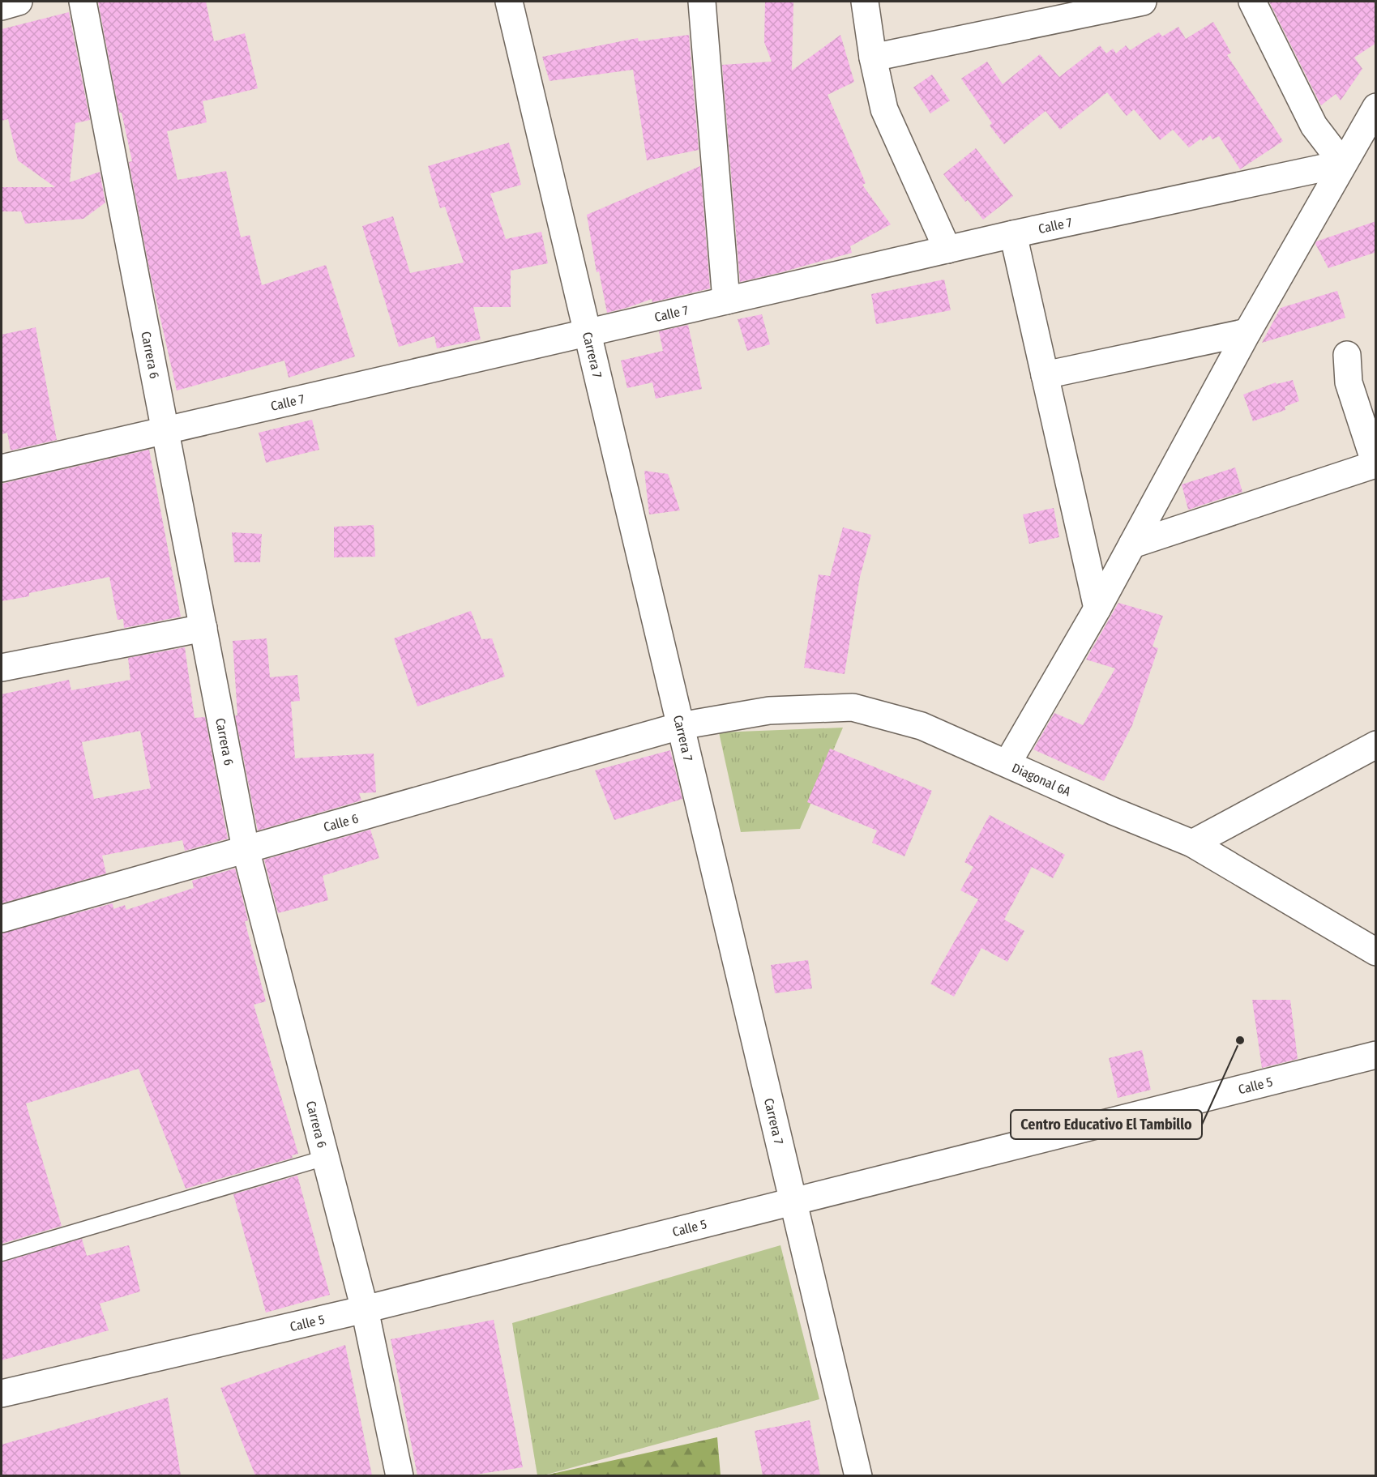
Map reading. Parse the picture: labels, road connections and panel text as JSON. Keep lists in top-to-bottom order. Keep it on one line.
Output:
{"streets":{"street":["Calle 7","Carrera 6","Carrera 7","Diagonal 6A","Calle 6","Calle 5"]},"crossings":[["Calle 7","Carrera 6"],["Calle 7","Carrera 7"],["Carrera 6","Calle 6"],["Carrera 6","Calle 5"],["Carrera 7","Diagonal 6A"],["Carrera 7","Calle 6"],["Carrera 7","Calle 5"],["Diagonal 6A","Calle 6"]],"places":["Centro Educativo El Tambillo"]}
